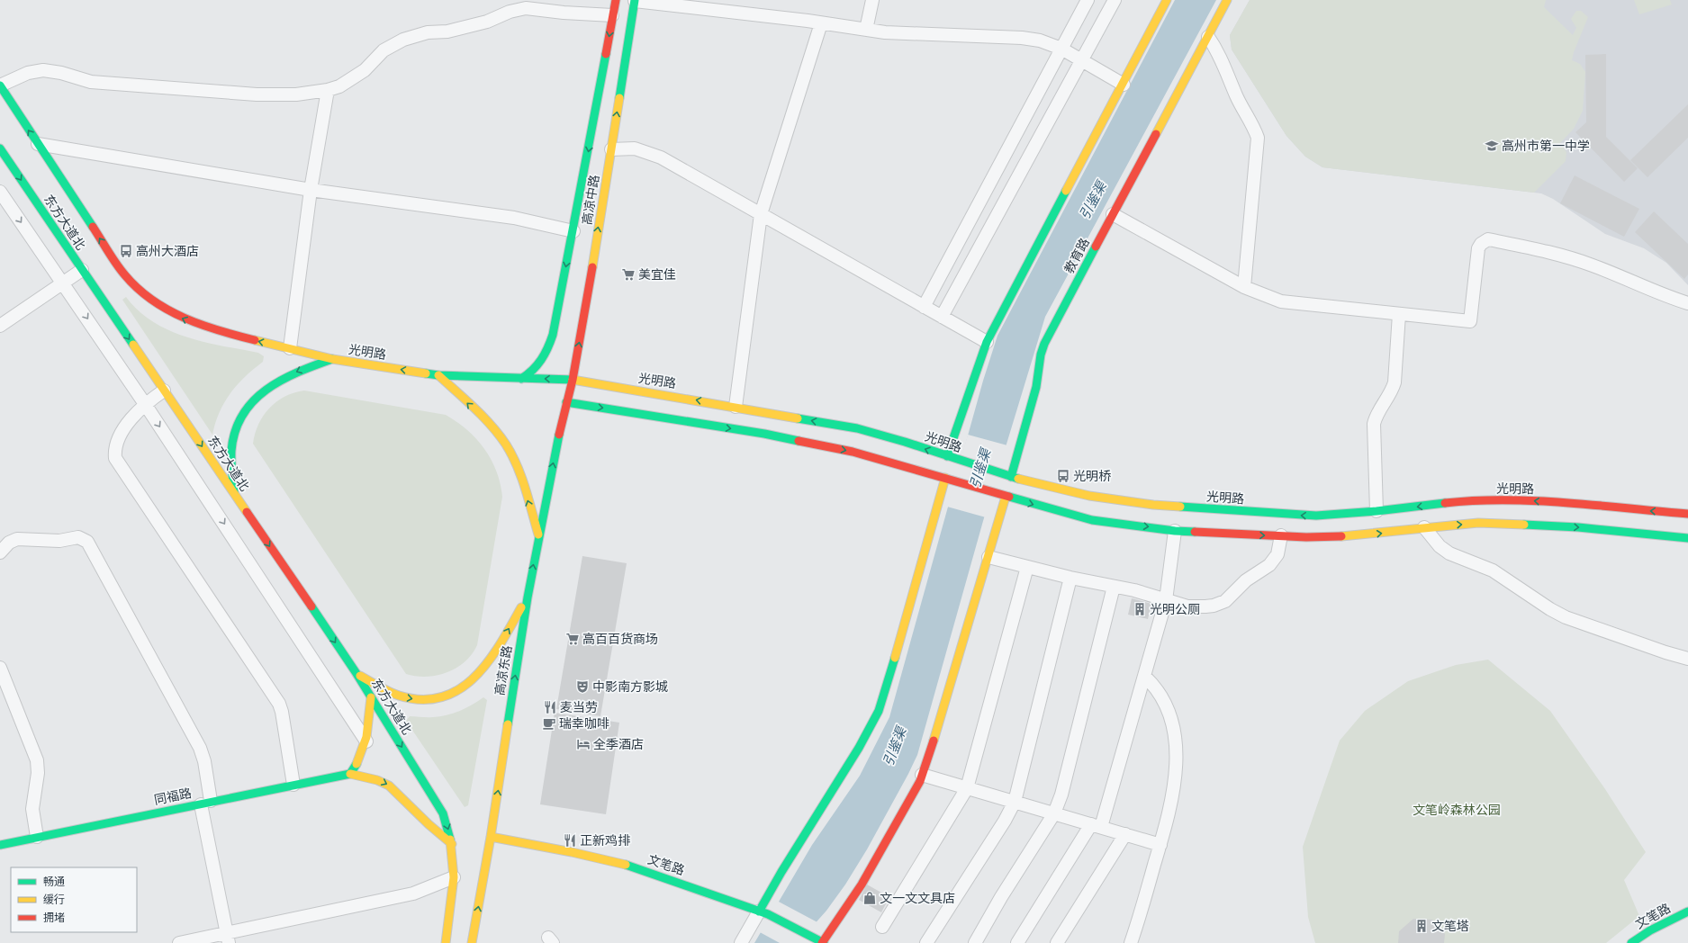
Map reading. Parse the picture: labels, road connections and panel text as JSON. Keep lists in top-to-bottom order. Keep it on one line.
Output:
{"streets":{"main road":["高凉中路","东方大道北","教育路","光明路","高凉东路","同福路","文笔路"]},"crossings":[["高凉中路","光明路"],["高凉中路","高凉东路"],["东方大道北","光明路"],["教育路","光明路"],["高凉东路","文笔路"]],"one_way":["高凉东路"],"water":["引鉴渠"],"parks":["文笔岭森林公园"],"places":{"school or university":["高州市第一中学"],"bus stop":["高州大酒店","光明桥"],"supermarket":["美宜佳","高百百货商场"],"building":["光明公厕","文笔塔"],"theatre":["中影南方影城"],"restaurant":["麦当劳","正新鸡排"],"cafe":["瑞幸咖啡"],"hotel":["全季酒店"],"shop":["文一文文具店"]},"legend":["畅通","缓行","拥堵"]}
